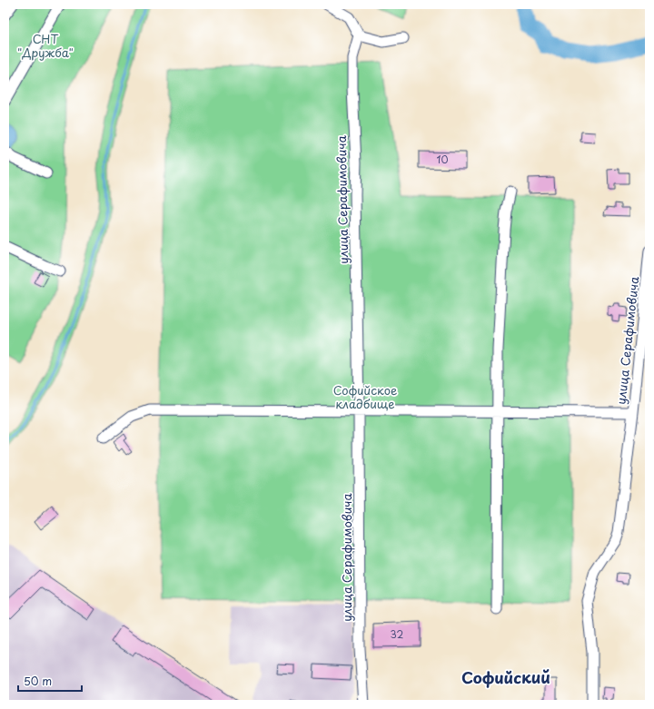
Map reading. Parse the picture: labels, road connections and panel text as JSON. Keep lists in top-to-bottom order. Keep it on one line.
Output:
{"streets":{"street":["улица Серафимовича"]},"districts":["Софийский"],"parks":["СНТ \"Дружба\"","Софийское кладбище"],"house_numbers":["10","32"],"scale_bar":"50 m"}
